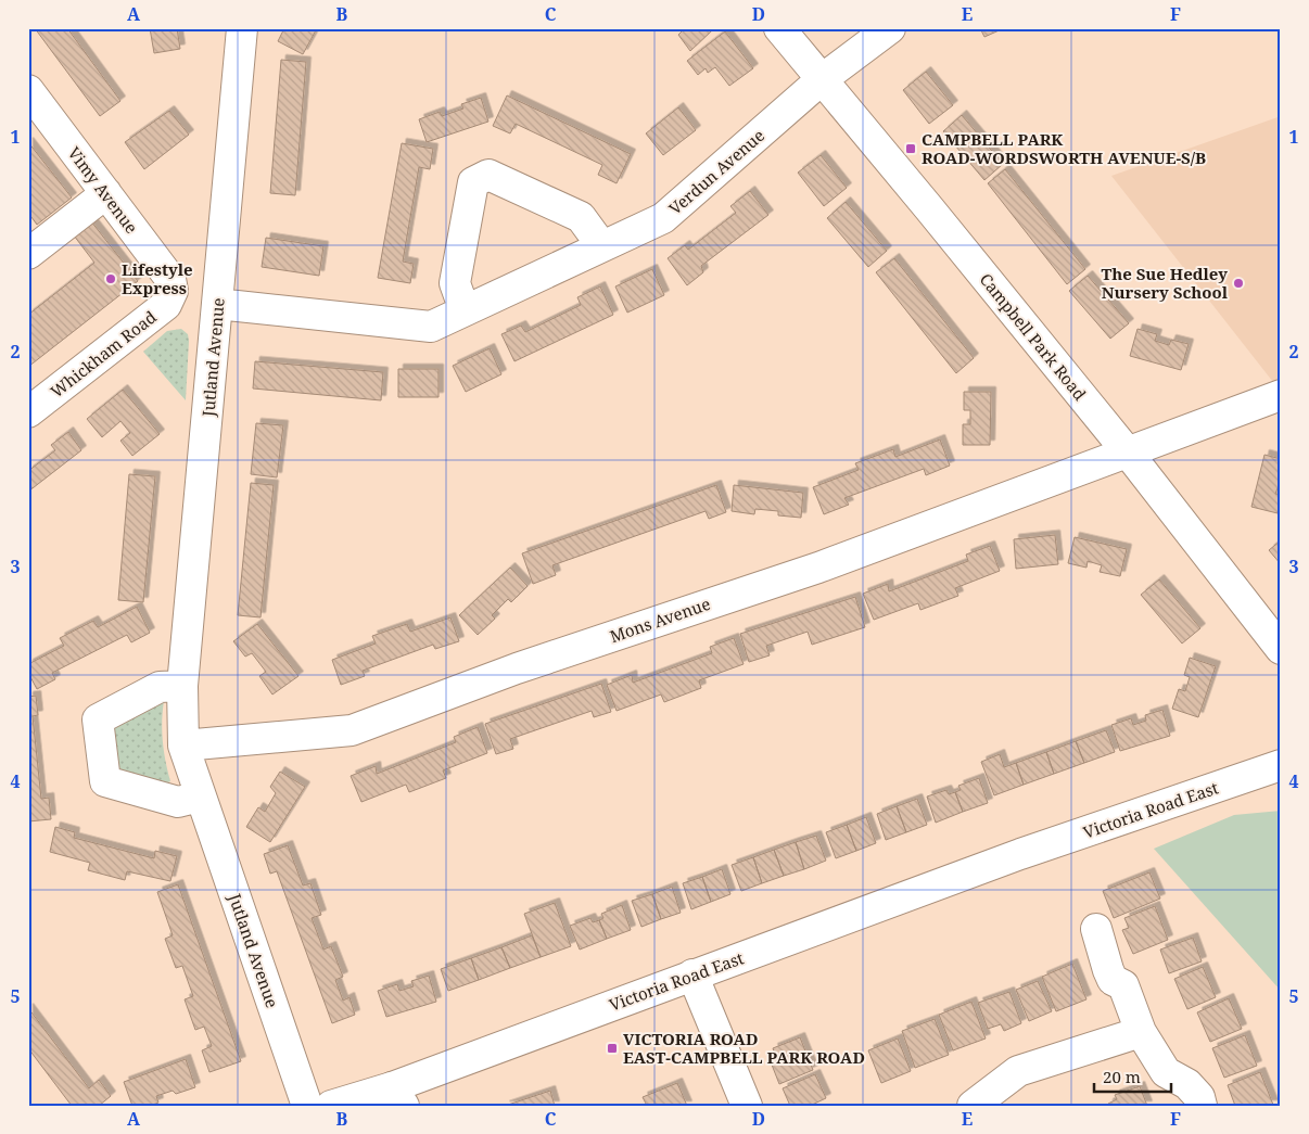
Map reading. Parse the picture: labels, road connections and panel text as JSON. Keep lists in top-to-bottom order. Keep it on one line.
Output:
{"streets":{"street":["Verdun Avenue","Vimy Avenue","Campbell Park Road","Whickham Road","Jutland Avenue","Mons Avenue","Victoria Road East"]},"crossings":[["Verdun Avenue","Vimy Avenue"],["Verdun Avenue","Campbell Park Road"],["Verdun Avenue","Whickham Road"],["Verdun Avenue","Jutland Avenue"],["Vimy Avenue","Whickham Road"],["Campbell Park Road","Mons Avenue"],["Jutland Avenue","Mons Avenue"]],"places":{"transit":["CAMPBELL PARK ROAD-WORDSWORTH AVENUE-S/B","VICTORIA ROAD EAST-CAMPBELL PARK ROAD"],"other":["Lifestyle Express","The Sue Hedley Nursery School"]},"scale_bar":"20 m","grid":{"columns":["A","B","C","D","E","F"],"rows":["1","2","3","4","5"]}}
